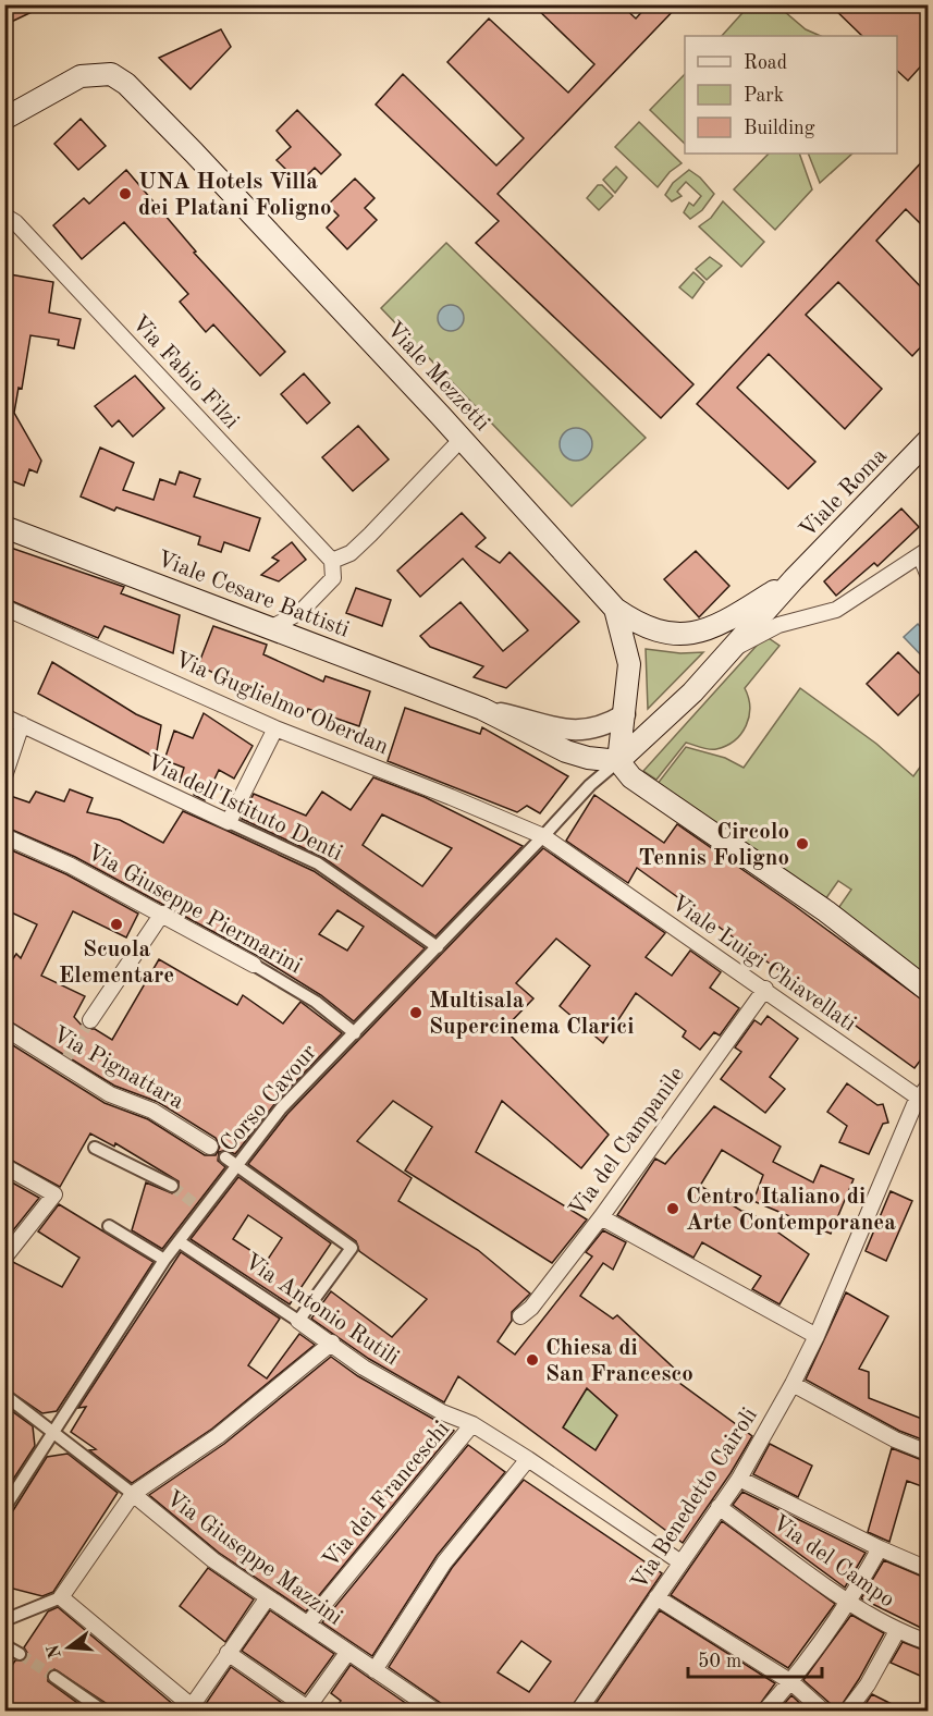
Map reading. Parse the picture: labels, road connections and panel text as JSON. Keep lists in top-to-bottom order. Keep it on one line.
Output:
{"streets":{"main road":["Viale Mezzetti","Viale Roma","Viale Cesare Battisti"],"street":["Via Fabio Filzi","Via Guglielmo Oberdan","Via dell'Istituto Denti","Via Giuseppe Piermarini","Viale Luigi Chiavellati","Via Pignattara","Corso Cavour","Via del Campanile","Via Antonio Rutili","Via dei Franceschi","Via Benedetto Cairoli","Via Giuseppe Mazzini","Via del Campo"]},"crossings":[["Viale Mezzetti","Viale Cesare Battisti"],["Viale Mezzetti","Corso Cavour"],["Viale Cesare Battisti","Corso Cavour"],["Via Guglielmo Oberdan","Viale Luigi Chiavellati"],["Via Guglielmo Oberdan","Corso Cavour"],["Via dell'Istituto Denti","Corso Cavour"],["Via Giuseppe Piermarini","Corso Cavour"],["Viale Luigi Chiavellati","Corso Cavour"],["Viale Luigi Chiavellati","Via del Campanile"],["Viale Luigi Chiavellati","Via Benedetto Cairoli"],["Corso Cavour","Via Antonio Rutili"],["Corso Cavour","Via Giuseppe Mazzini"],["Via Antonio Rutili","Via dei Franceschi"],["Via Antonio Rutili","Via Benedetto Cairoli"],["Via dei Franceschi","Via Giuseppe Mazzini"],["Via Benedetto Cairoli","Via del Campo"]],"places":["UNA Hotels Villa dei Platani Foligno","Circolo Tennis Foligno","Scuola Elementare","Multisala Supercinema Clarici","Centro Italiano di Arte Contemporanea","Chiesa di San Francesco"],"legend":["Road","Park","Building"],"scale_bar":"50 m","north":"left"}
